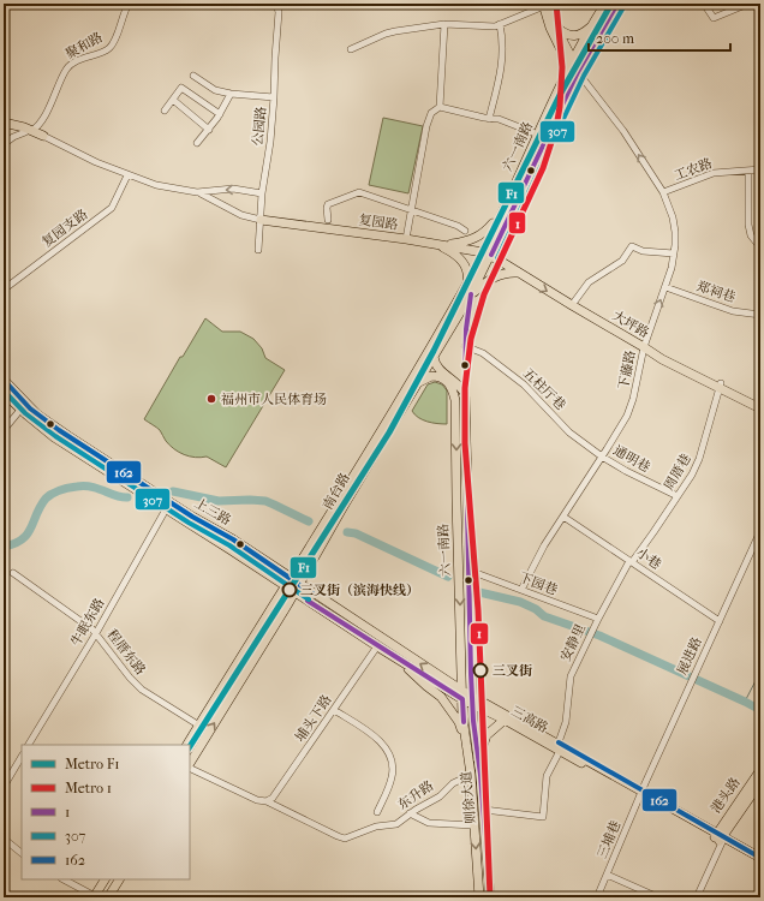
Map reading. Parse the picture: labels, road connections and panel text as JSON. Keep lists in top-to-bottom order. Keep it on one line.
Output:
{"streets":{"main road":["六一南路","复园路","大坪路","南台路","上三路","三高路","港头路","则徐大道"],"street":["聚和路","公园路","工农路","复园支路","郑祠巷","下藤路","五柱厅巷","通明巷","周厝巷","小巷","下园巷","牛眠东路","安静里","程厝东路","展进路","埔头下路","东升路","三埔巷"]},"crossings":[["公园路","复园路"],["六一南路","复园路"],["六一南路","大坪路"],["六一南路","下藤路"],["六一南路","南台路"],["六一南路","上三路"],["六一南路","下园巷"],["六一南路","三高路"],["六一南路","则徐大道"],["工农路","下藤路"],["复园路","大坪路"],["复园路","南台路"],["郑祠巷","下藤路"],["大坪路","下藤路"],["大坪路","周厝巷"],["大坪路","南台路"],["下藤路","五柱厅巷"],["下藤路","通明巷"],["下藤路","小巷"],["下藤路","下园巷"],["五柱厅巷","通明巷"],["通明巷","周厝巷"],["周厝巷","小巷"],["周厝巷","安静里"],["南台路","上三路"],["南台路","程厝东路"],["上三路","牛眠东路"],["上三路","埔头下路"],["上三路","则徐大道"],["小巷","安静里"],["小巷","展进路"],["下园巷","安静里"],["牛眠东路","程厝东路"],["安静里","三高路"],["安静里","则徐大道"],["展进路","三高路"],["展进路","三埔巷"],["埔头下路","东升路"],["三高路","港头路"],["三高路","则徐大道"],["三高路","三埔巷"],["东升路","则徐大道"]],"places":["福州市人民体育场","三叉街（滨海快线）","三叉街"],"lines":["metro line F1","metro line 1","transit line 1","transit line 307","transit line 162"],"legend":["Metro F1","Metro 1","1","307","162"],"scale_bar":"200 m"}
